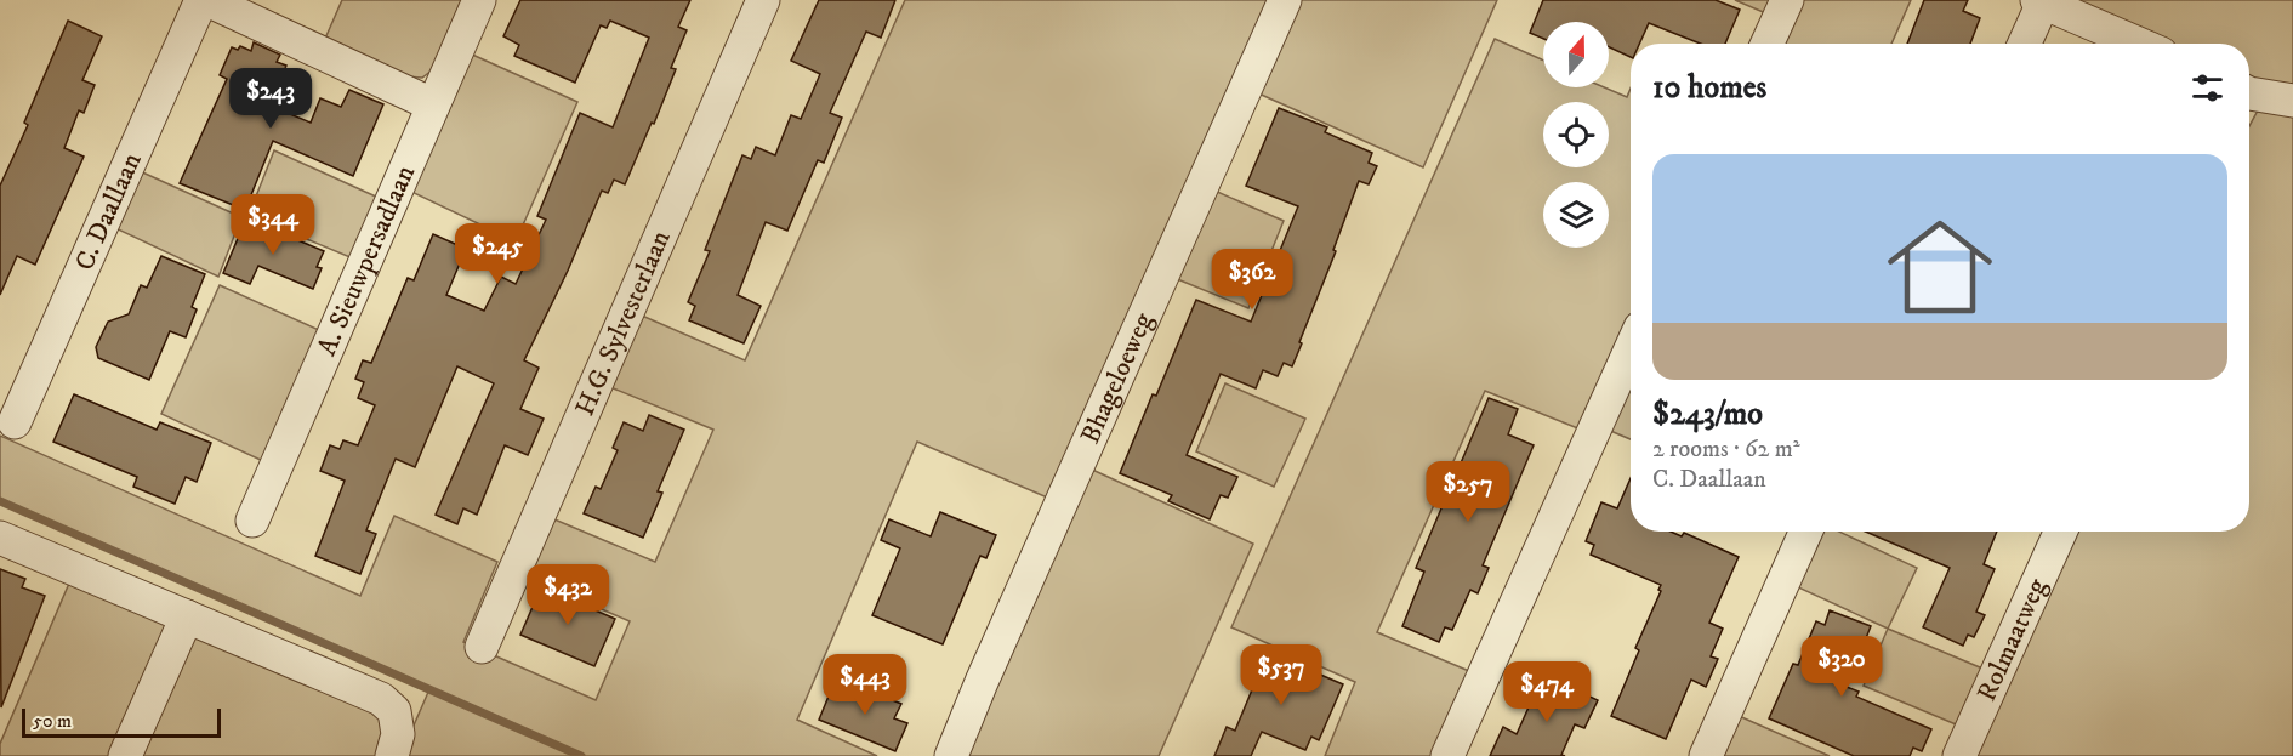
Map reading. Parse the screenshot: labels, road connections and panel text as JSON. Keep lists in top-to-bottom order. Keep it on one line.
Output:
{"streets":{"street":["C. Daallaan","A. Sieuwpersadlaan","H.G. Sylvesterlaan","Bhageloeweg","Rolmaatweg"]},"scale_bar":"50 m","north":"top","page":{"heading":"10 homes","price":["$243","$344","$245","$362","$257","$432","$320","$537","$443","$474"],"list":[{"name":"$243/mo","note":"2 rooms · 62 m² · C. Daallaan"}],"scale":"50 m"}}
